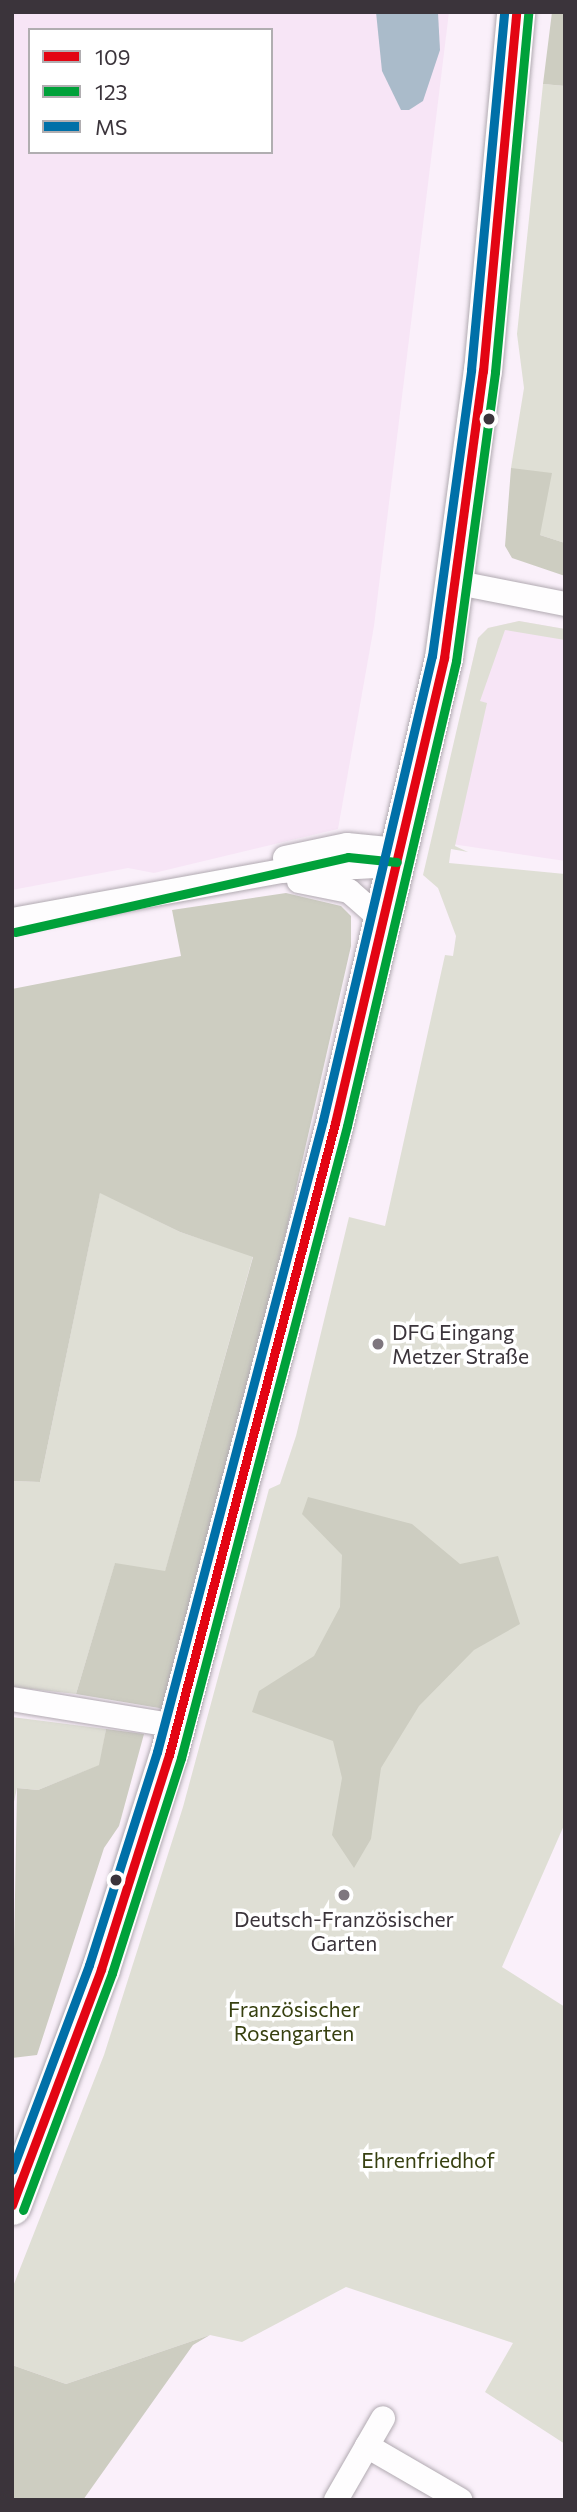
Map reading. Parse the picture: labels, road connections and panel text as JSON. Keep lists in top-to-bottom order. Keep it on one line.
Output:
{"parks":["Französischer Rosengarten","Ehrenfriedhof"],"places":["DFG Eingang Metzer Straße","Deutsch-Französischer Garten"],"lines":["transit line 109","transit line MS","transit line 123"],"legend":["109","123","MS"]}
